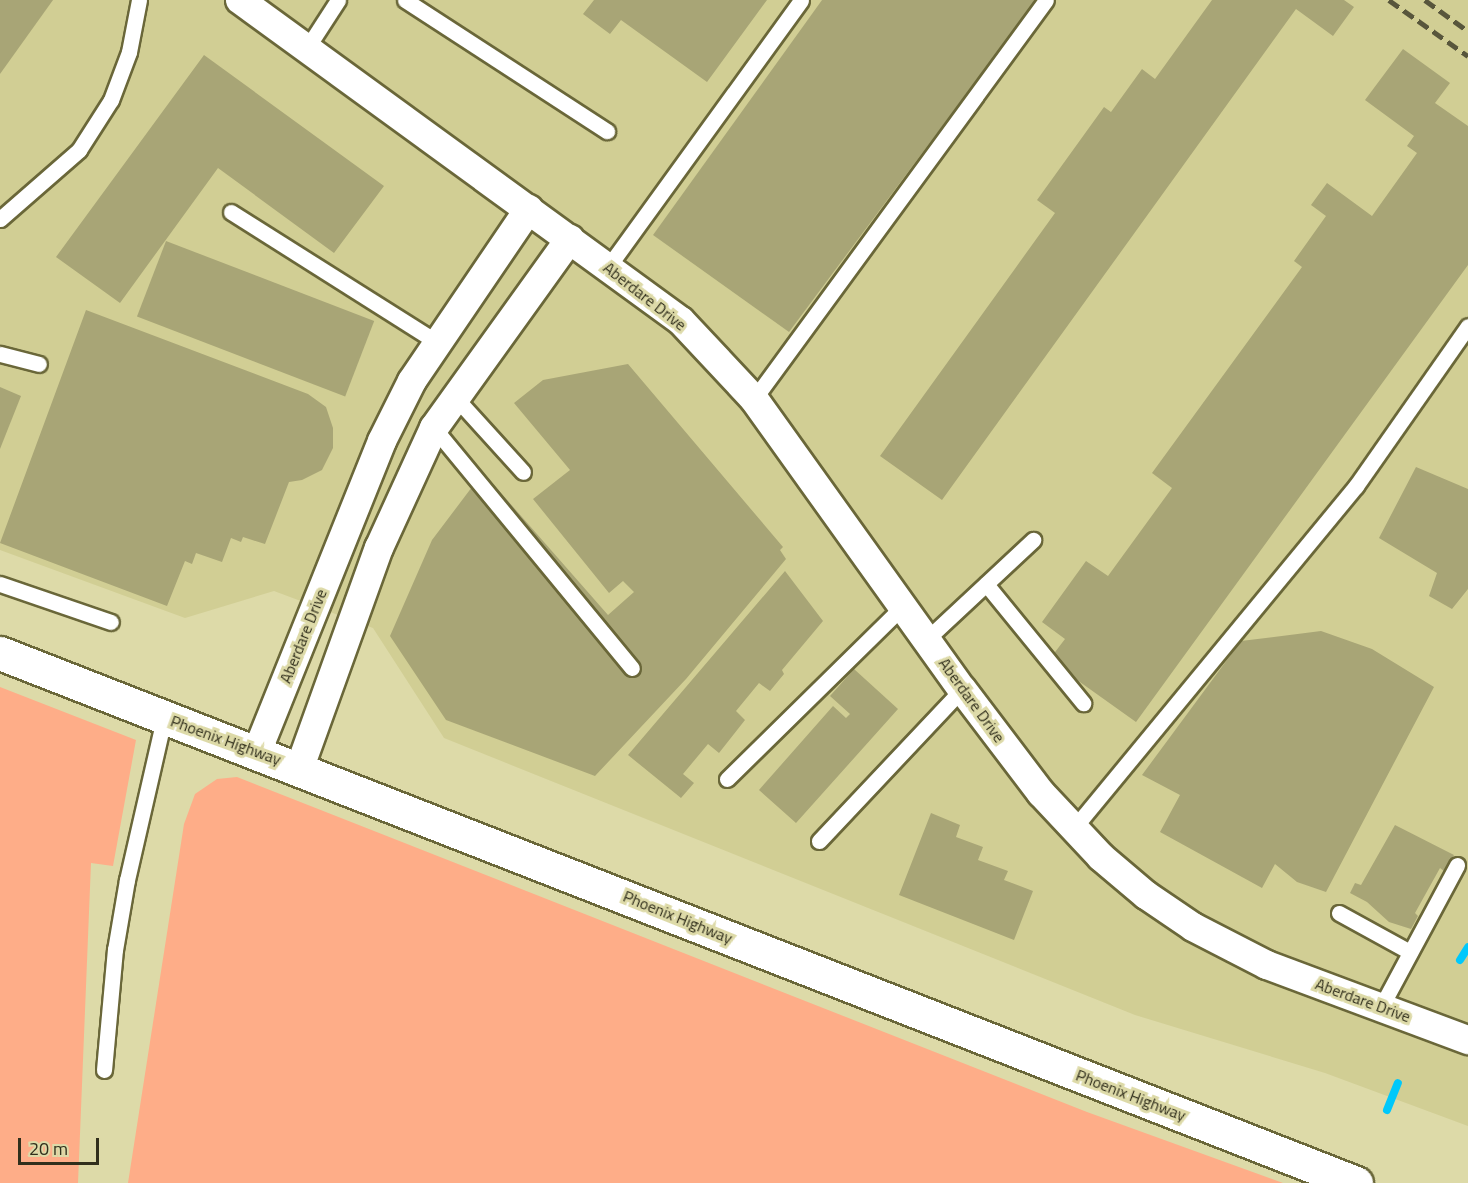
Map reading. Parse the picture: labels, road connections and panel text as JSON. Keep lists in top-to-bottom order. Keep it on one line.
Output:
{"streets":{"main road":["Phoenix Highway"],"street":["Aberdare Drive"]},"crossings":[["Aberdare Drive","Phoenix Highway"]],"scale_bar":"20 m"}
